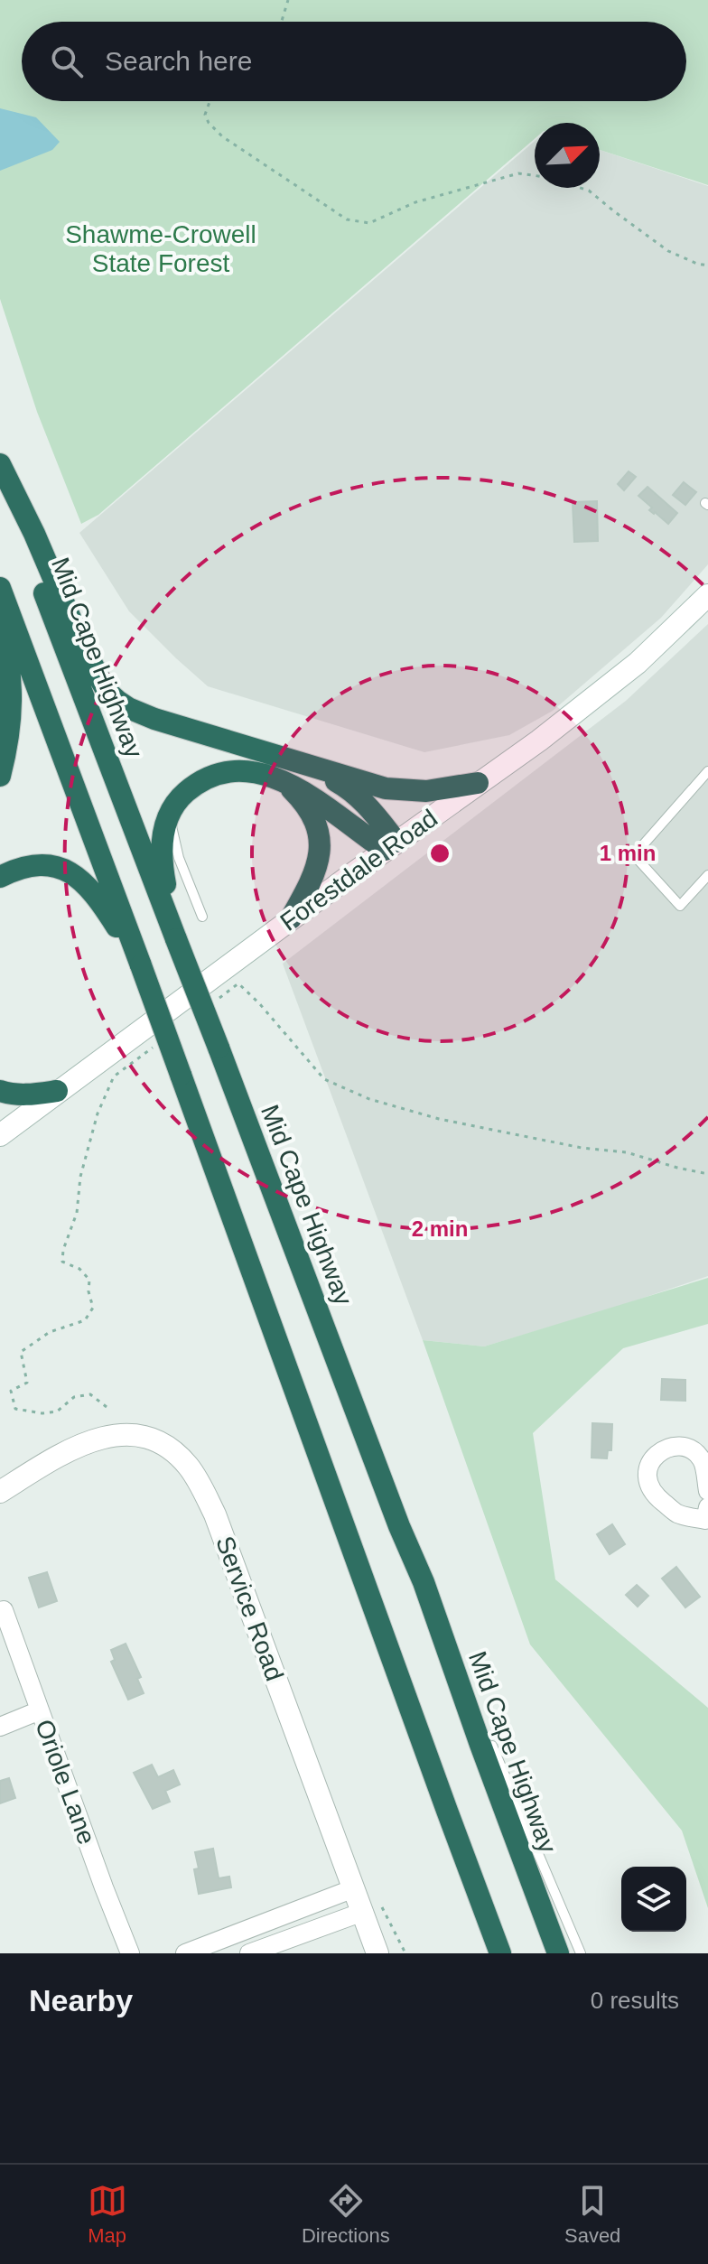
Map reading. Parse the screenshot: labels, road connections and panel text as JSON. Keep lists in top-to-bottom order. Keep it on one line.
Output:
{"streets":{"highway":["Mid Cape Highway"],"main road":["Forestdale Road","Service Road"],"street":["Oriole Lane"]},"parks":["Shawme-Crowell State Forest"],"north":"top right","page":{"search":"Search here","heading":["Nearby","0 results"],"nav":["Map","Directions","Saved"]},"rings":["1 min","2 min"]}
